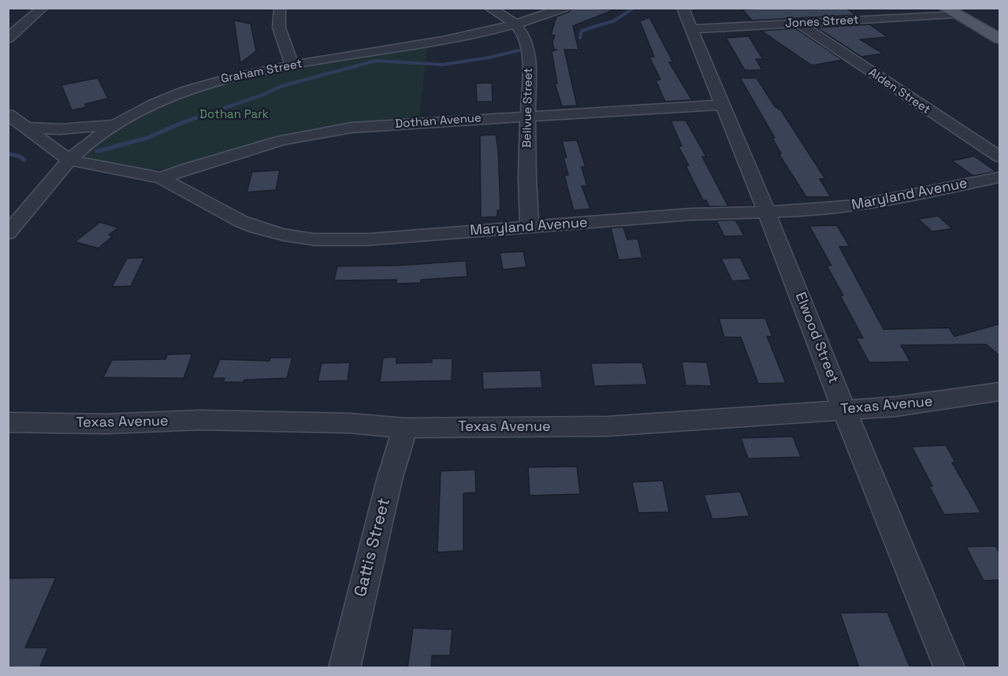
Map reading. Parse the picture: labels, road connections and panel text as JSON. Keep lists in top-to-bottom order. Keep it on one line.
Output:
{"streets":{"street":["Jones Street","Graham Street","Alden Street","Bellvue Street","Dothan Avenue","Maryland Avenue","Elwood Street","Texas Avenue","Gattis Street"]},"crossings":[["Jones Street","Alden Street"],["Jones Street","Elwood Street"],["Graham Street","Bellvue Street"],["Graham Street","Maryland Avenue"],["Bellvue Street","Dothan Avenue"],["Bellvue Street","Maryland Avenue"],["Dothan Avenue","Maryland Avenue"],["Dothan Avenue","Elwood Street"],["Maryland Avenue","Elwood Street"],["Elwood Street","Texas Avenue"],["Texas Avenue","Gattis Street"]],"parks":["Dothan Park"]}
